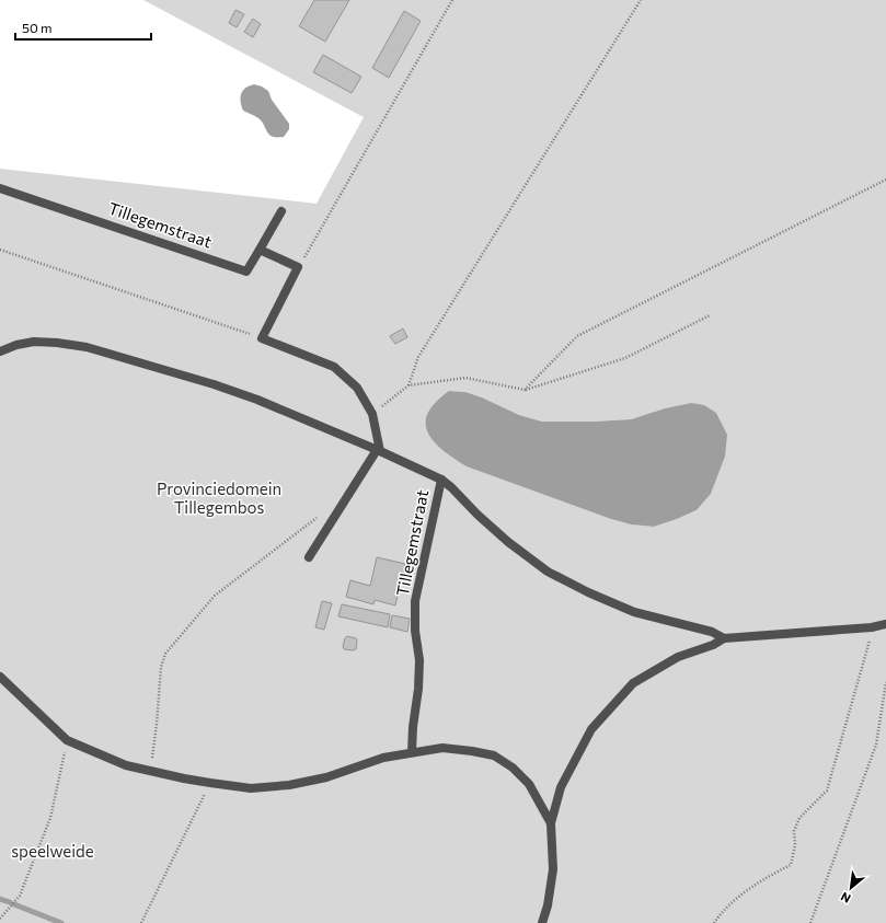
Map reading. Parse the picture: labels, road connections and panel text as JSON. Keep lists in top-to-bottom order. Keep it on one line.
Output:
{"streets":{"lane":["Tillegemstraat"]},"parks":["Provinciedomein Tillegembos","speelweide"],"scale_bar":"50 m","north":"bottom left"}
